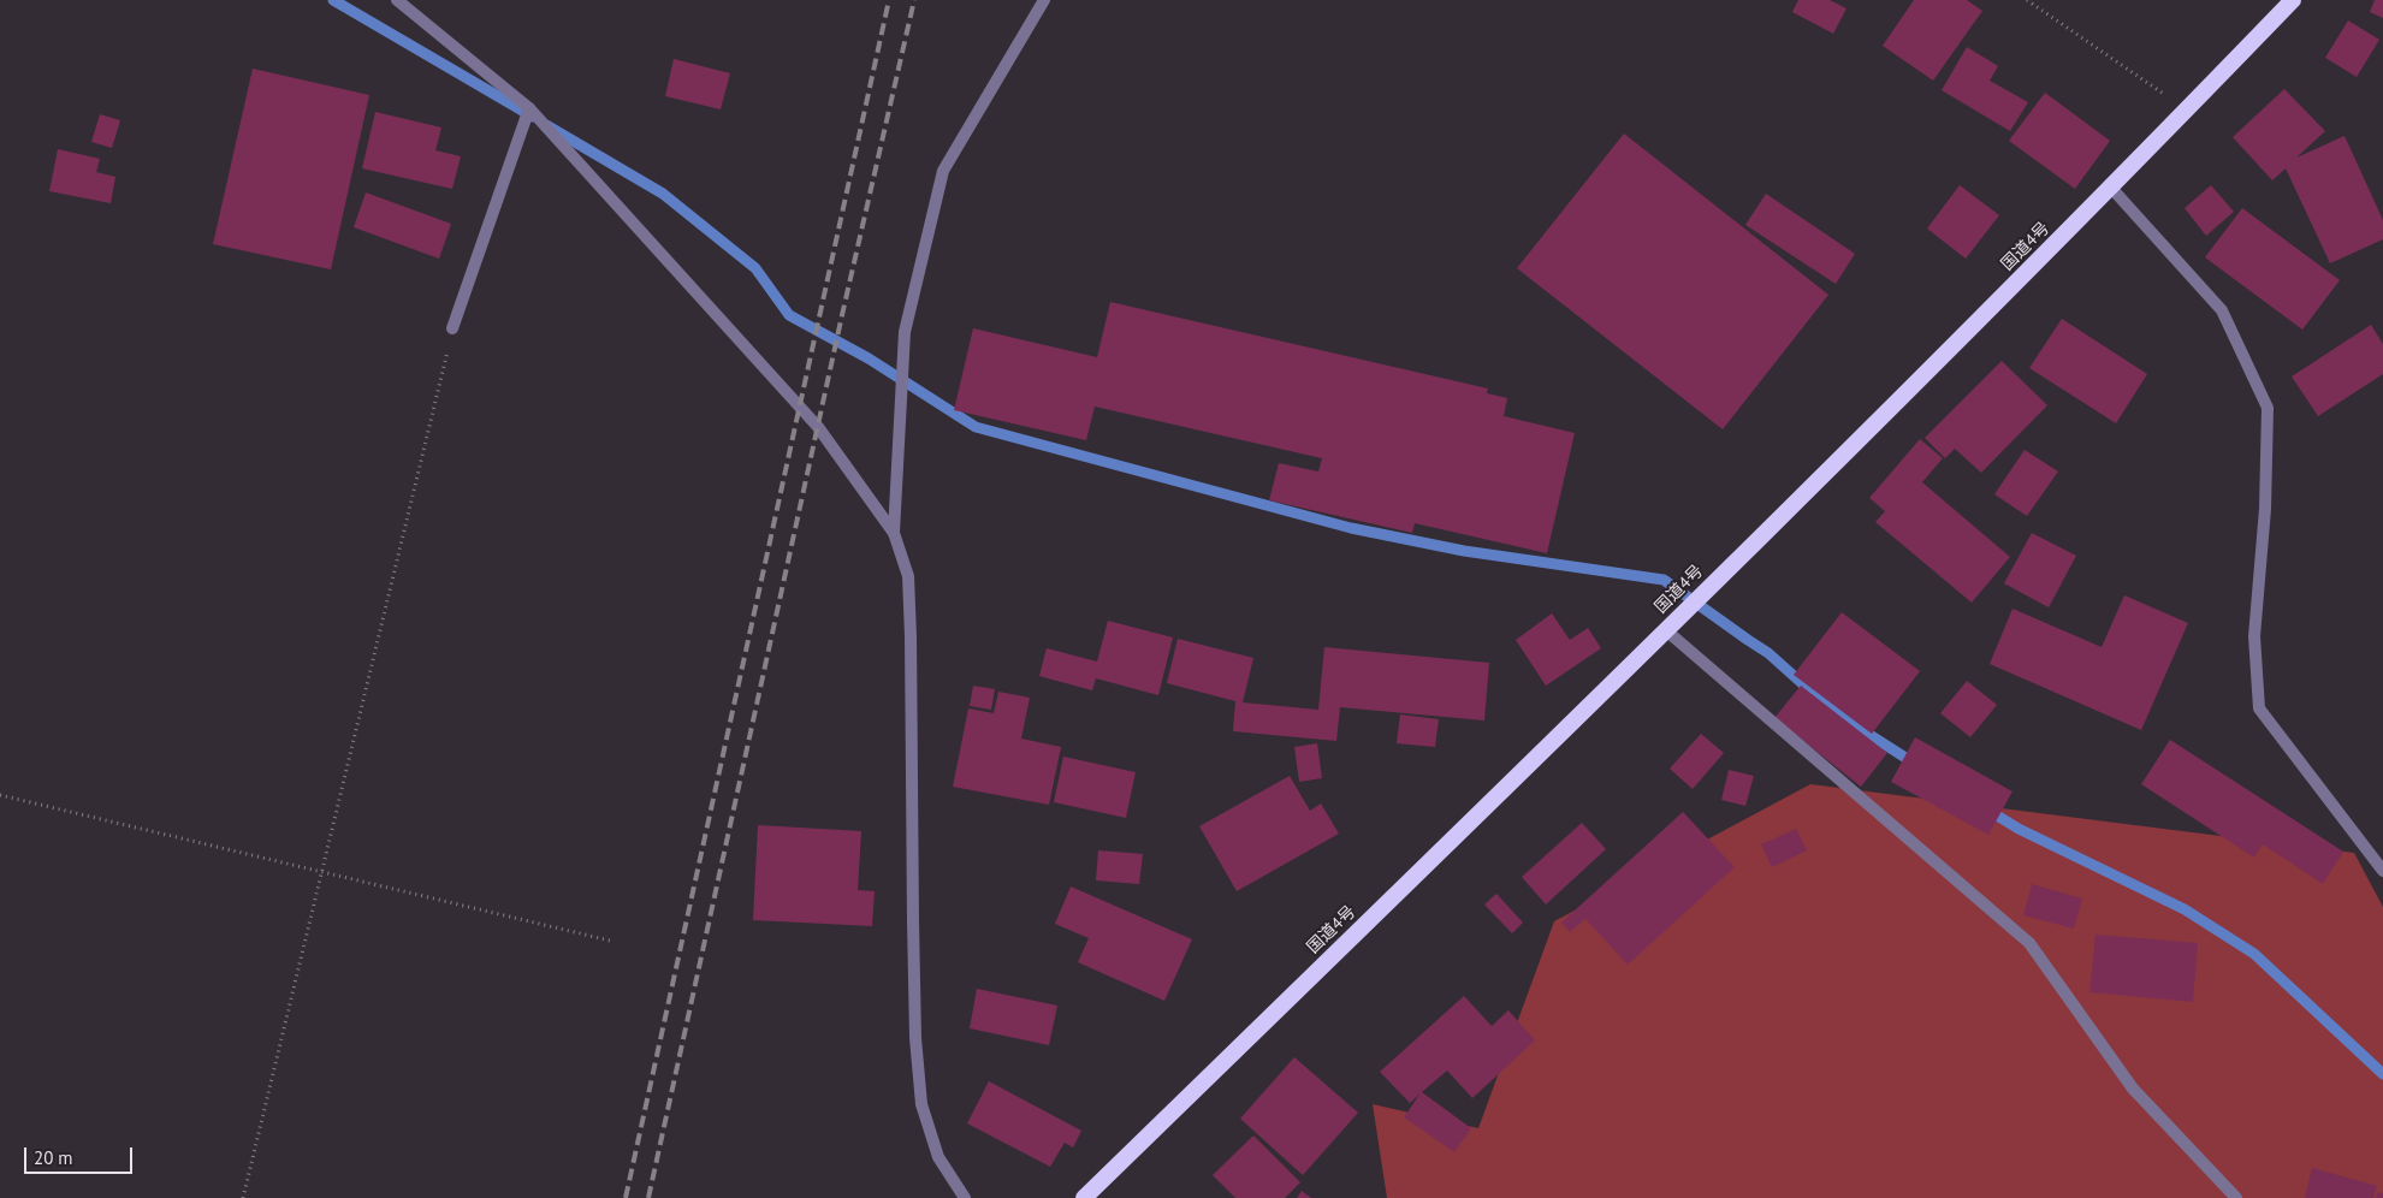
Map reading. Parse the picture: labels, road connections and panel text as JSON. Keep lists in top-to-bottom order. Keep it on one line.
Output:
{"streets":{"highway":["国道4号"]},"scale_bar":"20 m"}
